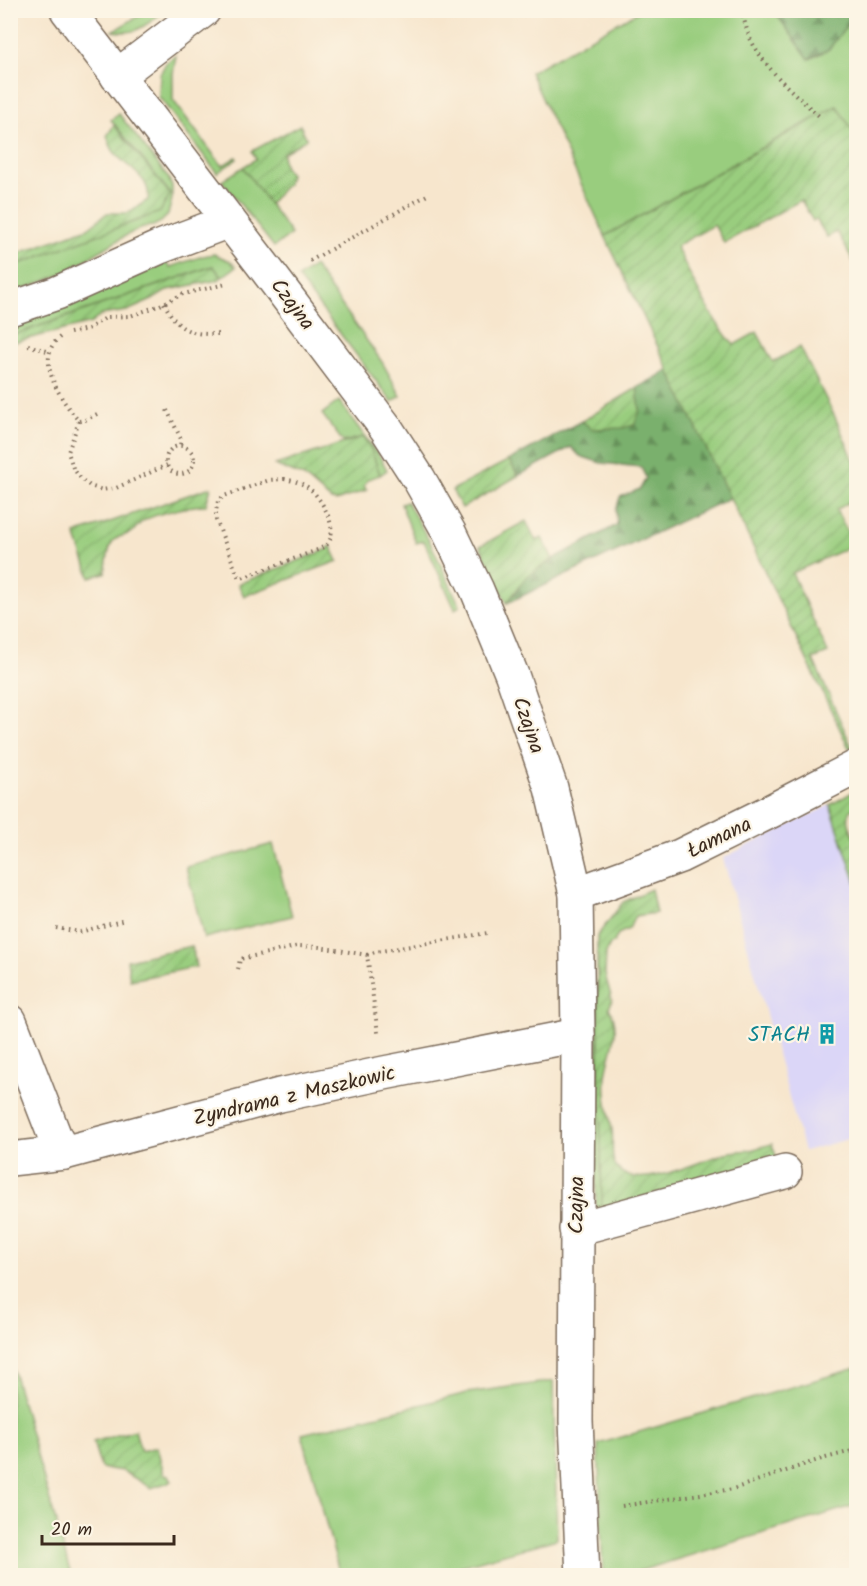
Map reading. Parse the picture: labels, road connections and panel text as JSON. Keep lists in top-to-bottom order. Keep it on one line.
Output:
{"streets":{"street":["Czajna","Łamana","Zyndrama z Maszkowic"]},"crossings":[["Czajna","Łamana"],["Czajna","Zyndrama z Maszkowic"]],"places":{"building":["STACH"]},"scale_bar":"20 m"}
